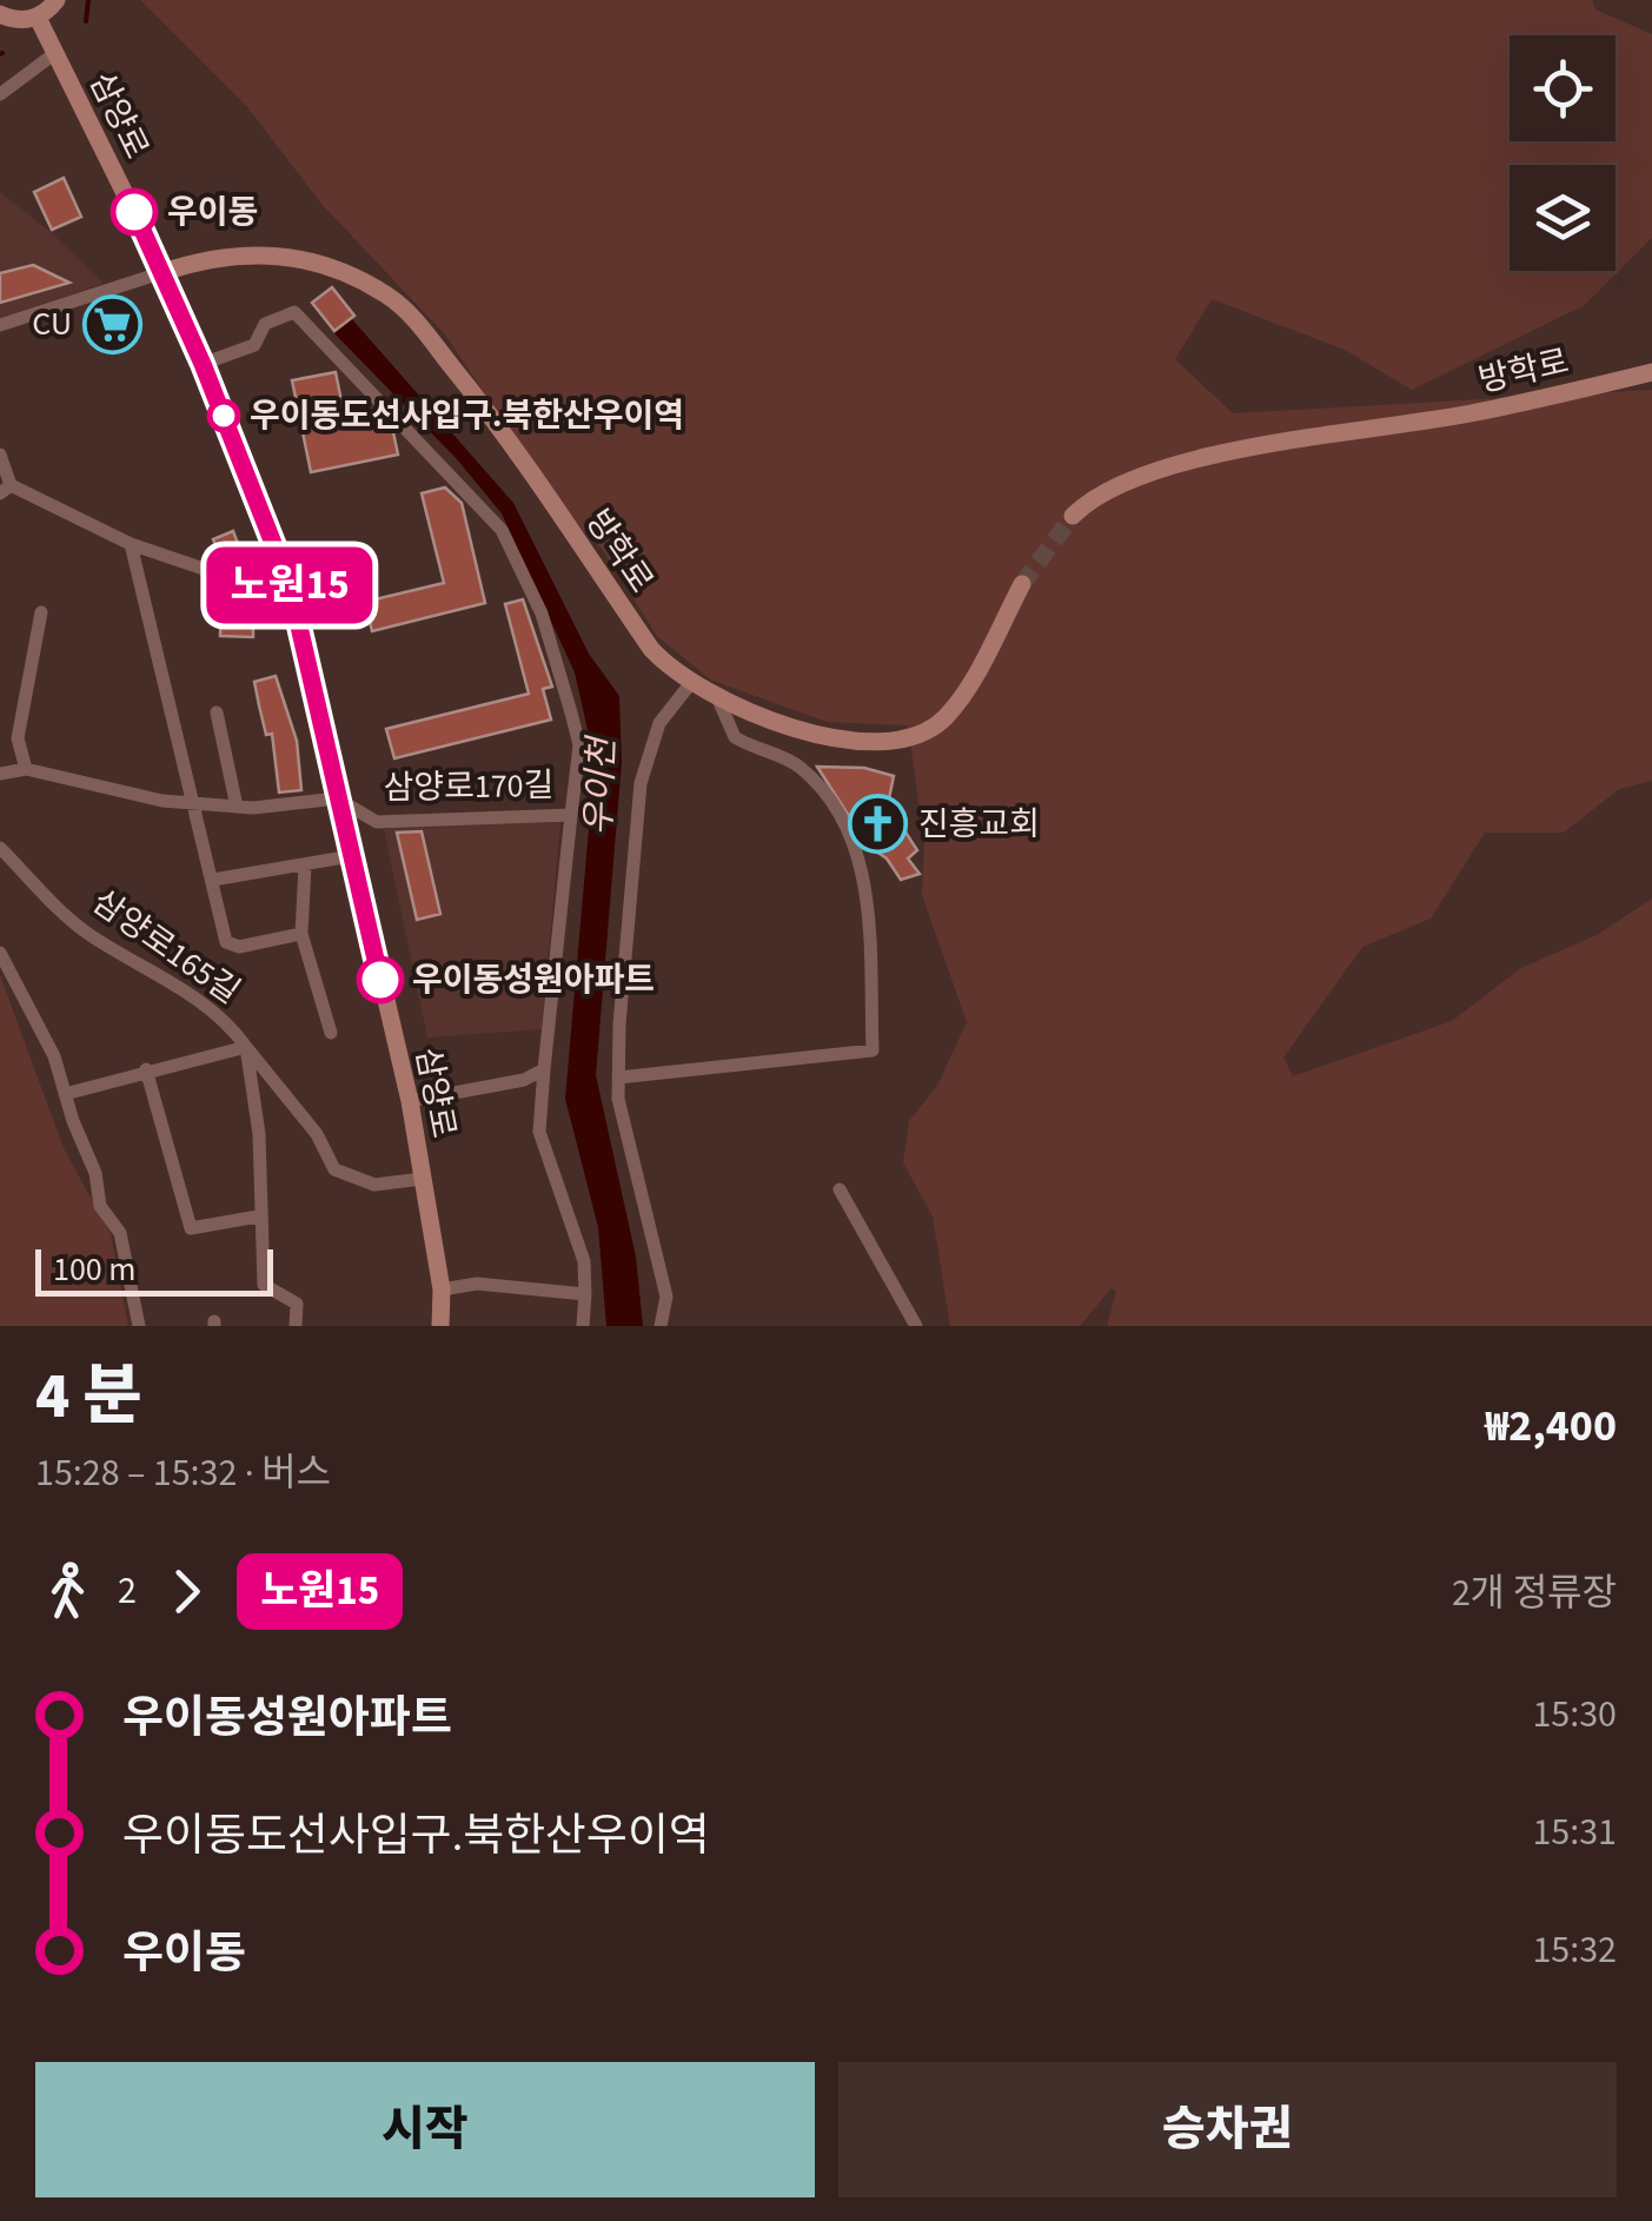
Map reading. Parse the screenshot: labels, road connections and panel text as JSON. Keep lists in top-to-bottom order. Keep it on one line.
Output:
{"streets":{"main road":["삼양로","방학로"],"street":["삼양로170길","삼양로165길"]},"crossings":[["삼양로","방학로"],["삼양로","삼양로170길"],["삼양로","삼양로165길"]],"water":["우이천"],"places":{"other":["우이동","우이동도선사입구.북한산우이역","우이동성원아파트"],"supermarket":["CU"],"church":["진흥교회"]},"lines":["bus line 노원15"],"scale_bar":"100 m","page":{"on_map":"노원15","scale":"100 m","heading":["4 분","15:28 – 15:32 · 버스","₩2,400"],"legs":["2","노원15","2개 정류장"],"list":[{"name":"우이동성원아파트","value":"15:30"},{"name":"우이동도선사입구.북한산우이역","value":"15:31"},{"name":"우이동","value":"15:32"}],"buttons":["시작","승차권"]}}
